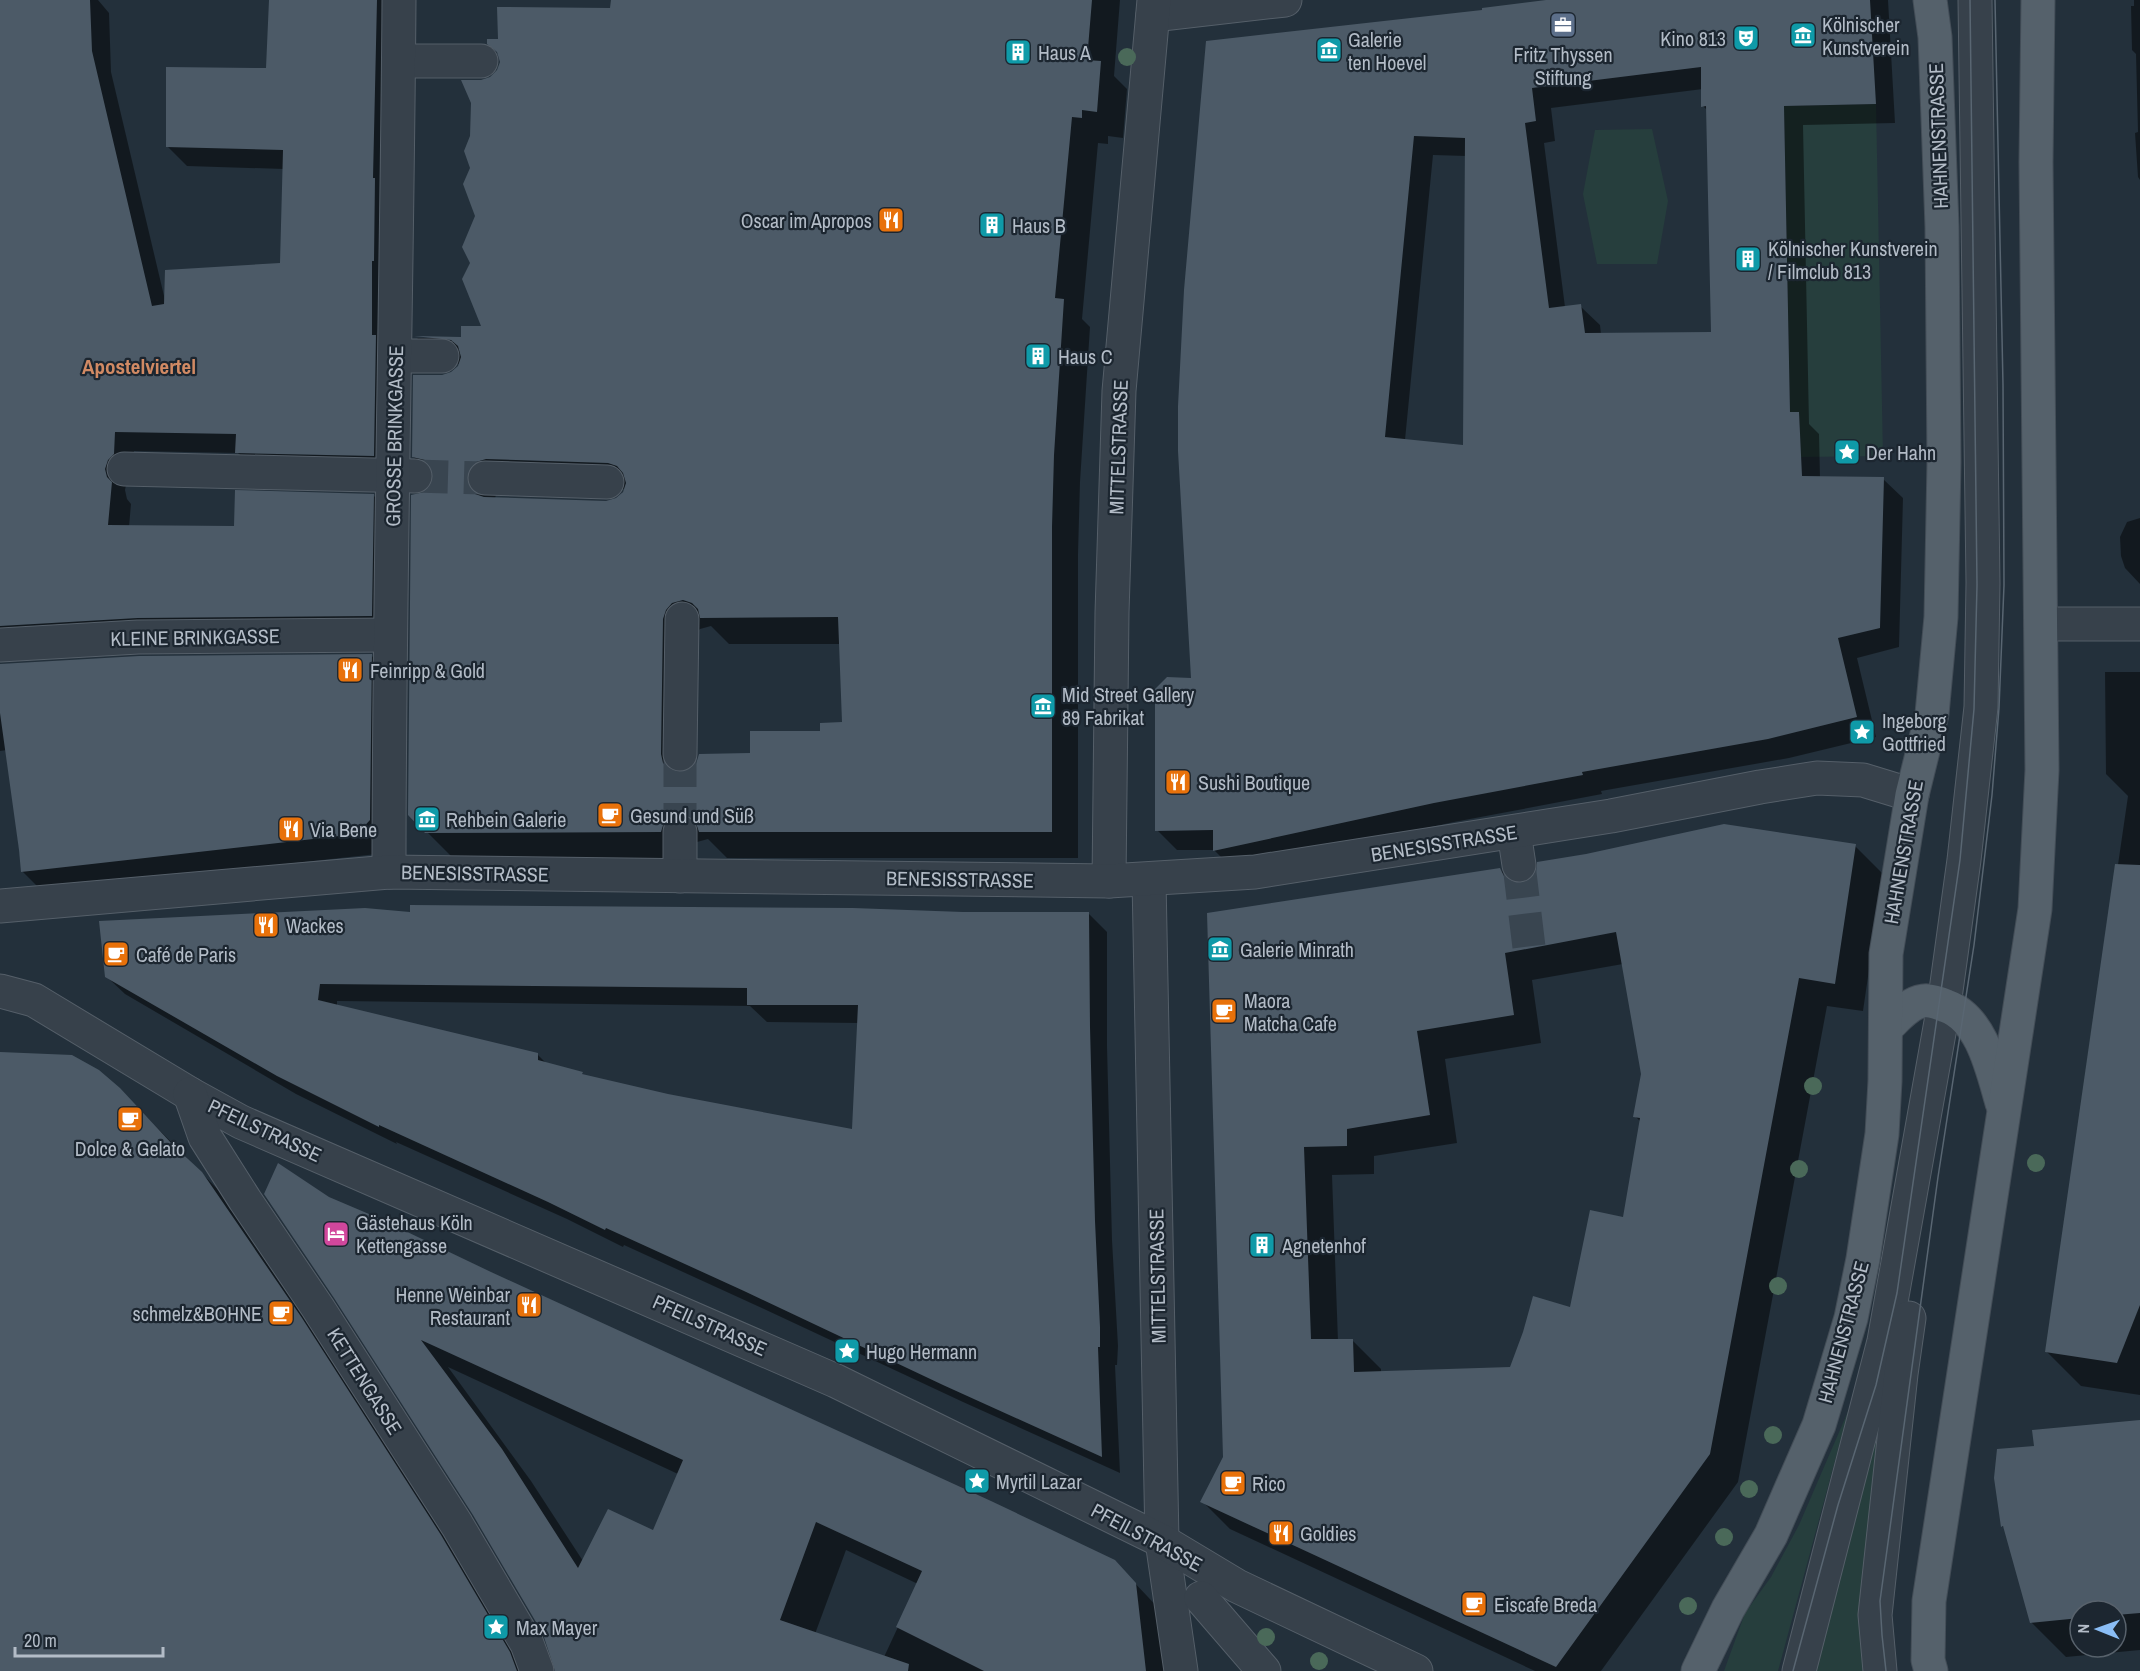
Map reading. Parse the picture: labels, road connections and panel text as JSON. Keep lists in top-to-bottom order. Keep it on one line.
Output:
{"streets":{"main road":["HAHNENSTRASSE"],"street":["GROSSE BRINKGASSE","MITTELSTRASSE","KLEINE BRINKGASSE","BENESISSTRASSE","PFEILSTRASSE","KETTENGASSE"]},"crossings":[["HAHNENSTRASSE","BENESISSTRASSE"],["GROSSE BRINKGASSE","KLEINE BRINKGASSE"],["GROSSE BRINKGASSE","BENESISSTRASSE"],["MITTELSTRASSE","BENESISSTRASSE"],["MITTELSTRASSE","PFEILSTRASSE"],["PFEILSTRASSE","KETTENGASSE"]],"districts":["Apostelviertel"],"places":{"office":["Fritz Thyssen Stiftung"],"museum":["Kölnischer Kunstverein","Galerie ten Hoevel","Mid Street Gallery 89 Fabrikat","Rehbein Galerie","Galerie Minrath"],"theatre":["Kino 813"],"building":["Haus A","Haus B","Kölnischer Kunstverein / Filmclub 813","Haus C","Agnetenhof"],"restaurant":["Oscar im Apropos","Feinripp & Gold","Sushi Boutique","Via Bene","Wackes","Henne Weinbar Restaurant","Goldies"],"place":["Der Hahn","Ingeborg Gottfried","Hugo Hermann","Myrtil Lazar","Max Mayer"],"cafe":["Gesund und Süß","Café de Paris","Maora Matcha Cafe","Dolce & Gelato","schmelz&BOHNE","Rico","Eiscafe Breda"],"hotel":["Gästehaus Köln Kettengasse"]},"scale_bar":"20 m","north":"left"}
